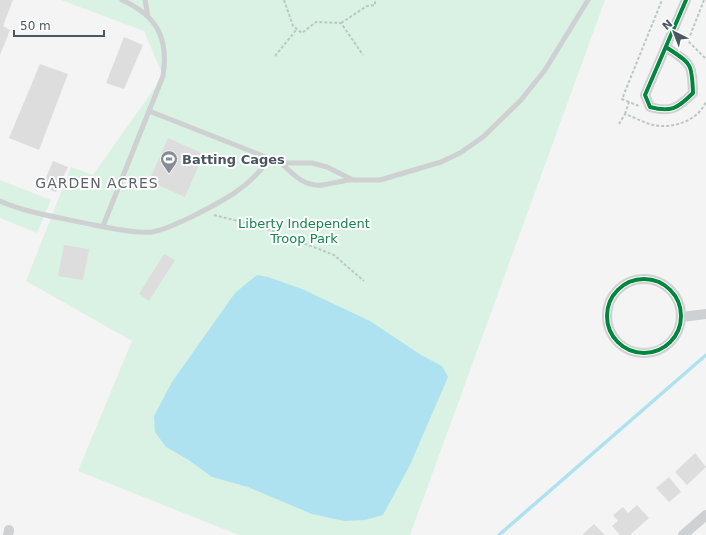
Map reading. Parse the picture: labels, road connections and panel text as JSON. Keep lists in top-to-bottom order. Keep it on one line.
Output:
{"districts":["GARDEN ACRES"],"parks":["Liberty Independent Troop Park"],"places":{"sports":["Batting Cages"]},"scale_bar":"50 m","north":"top left"}
